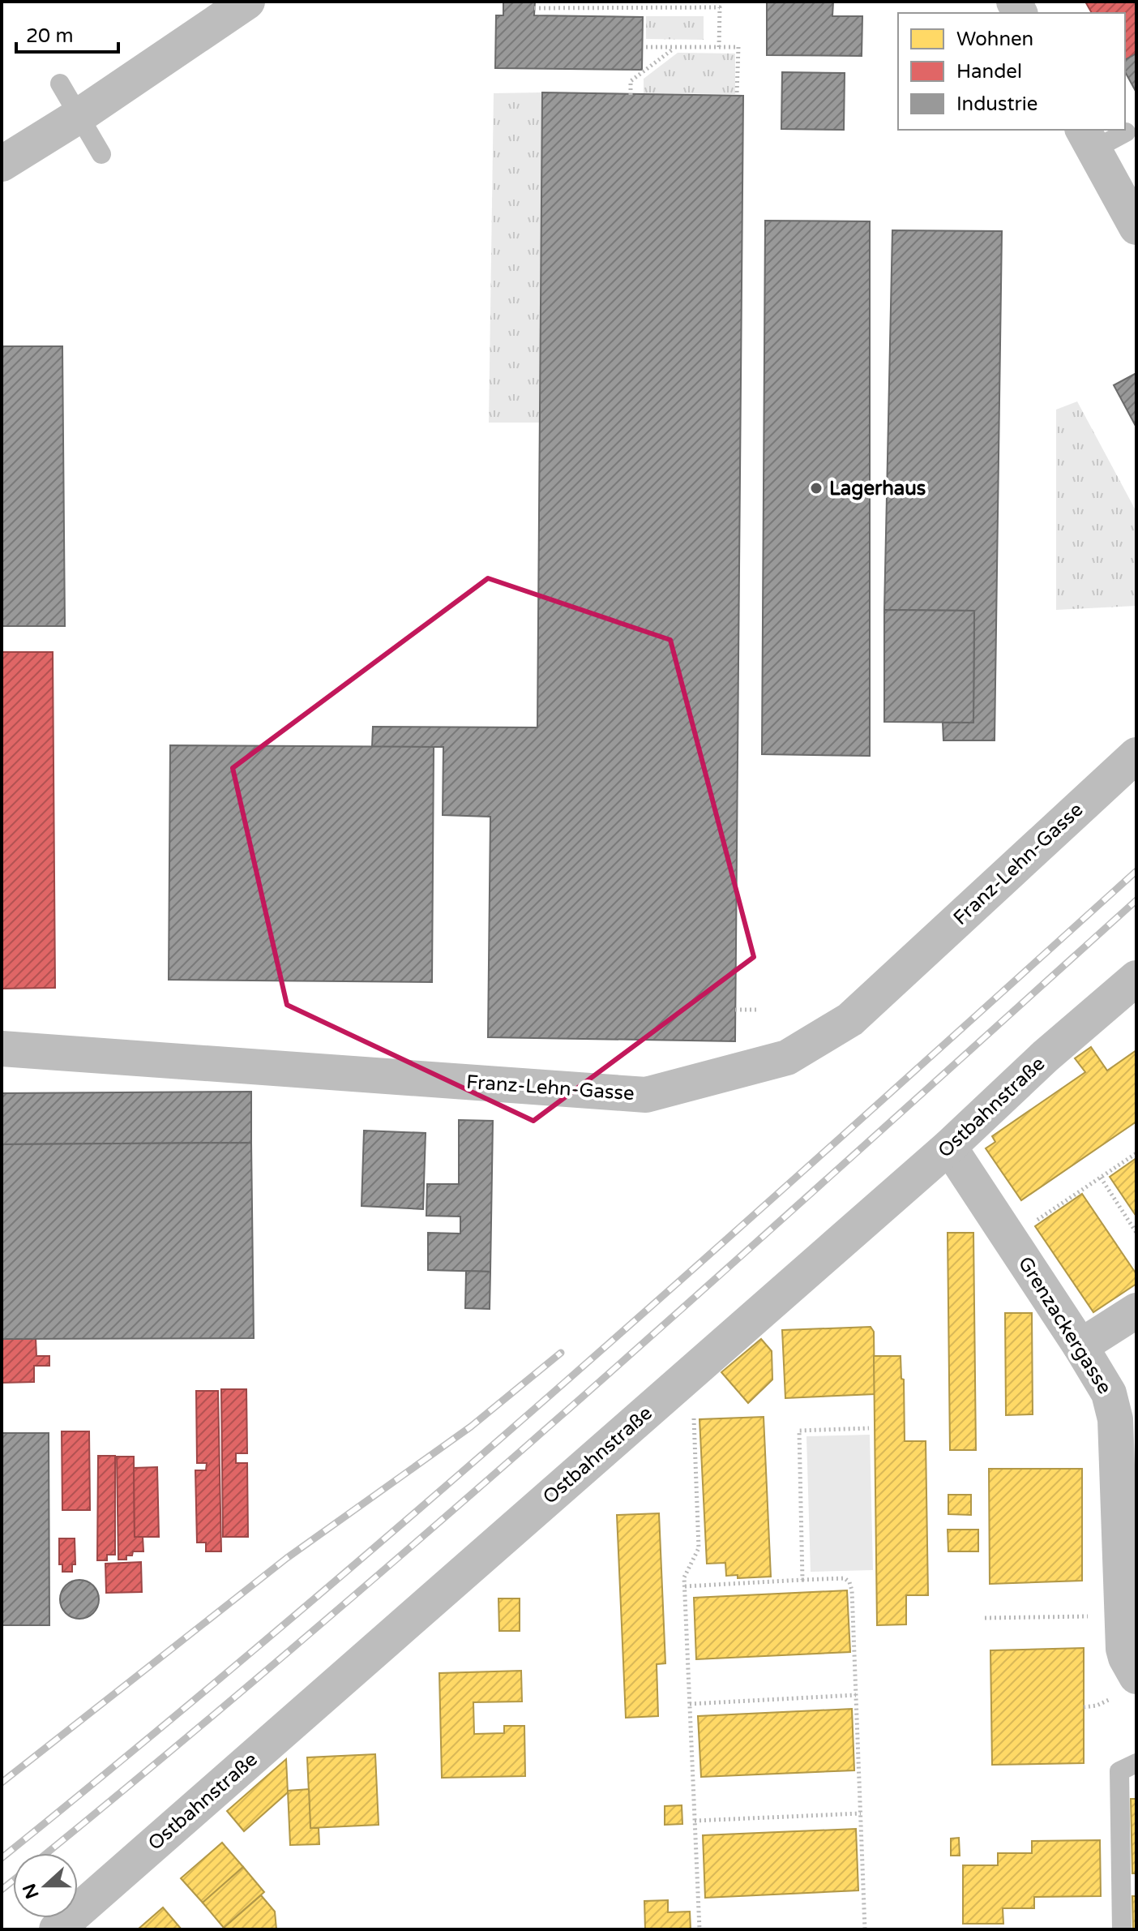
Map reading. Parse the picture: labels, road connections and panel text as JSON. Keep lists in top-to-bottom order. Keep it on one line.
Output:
{"streets":{"street":["Franz-Lehn-Gasse","Ostbahnstraße","Grenzackergasse"]},"crossings":[["Ostbahnstraße","Grenzackergasse"]],"places":["Lagerhaus"],"legend":["Wohnen","Handel","Industrie"],"scale_bar":"20 m","north":"left"}
